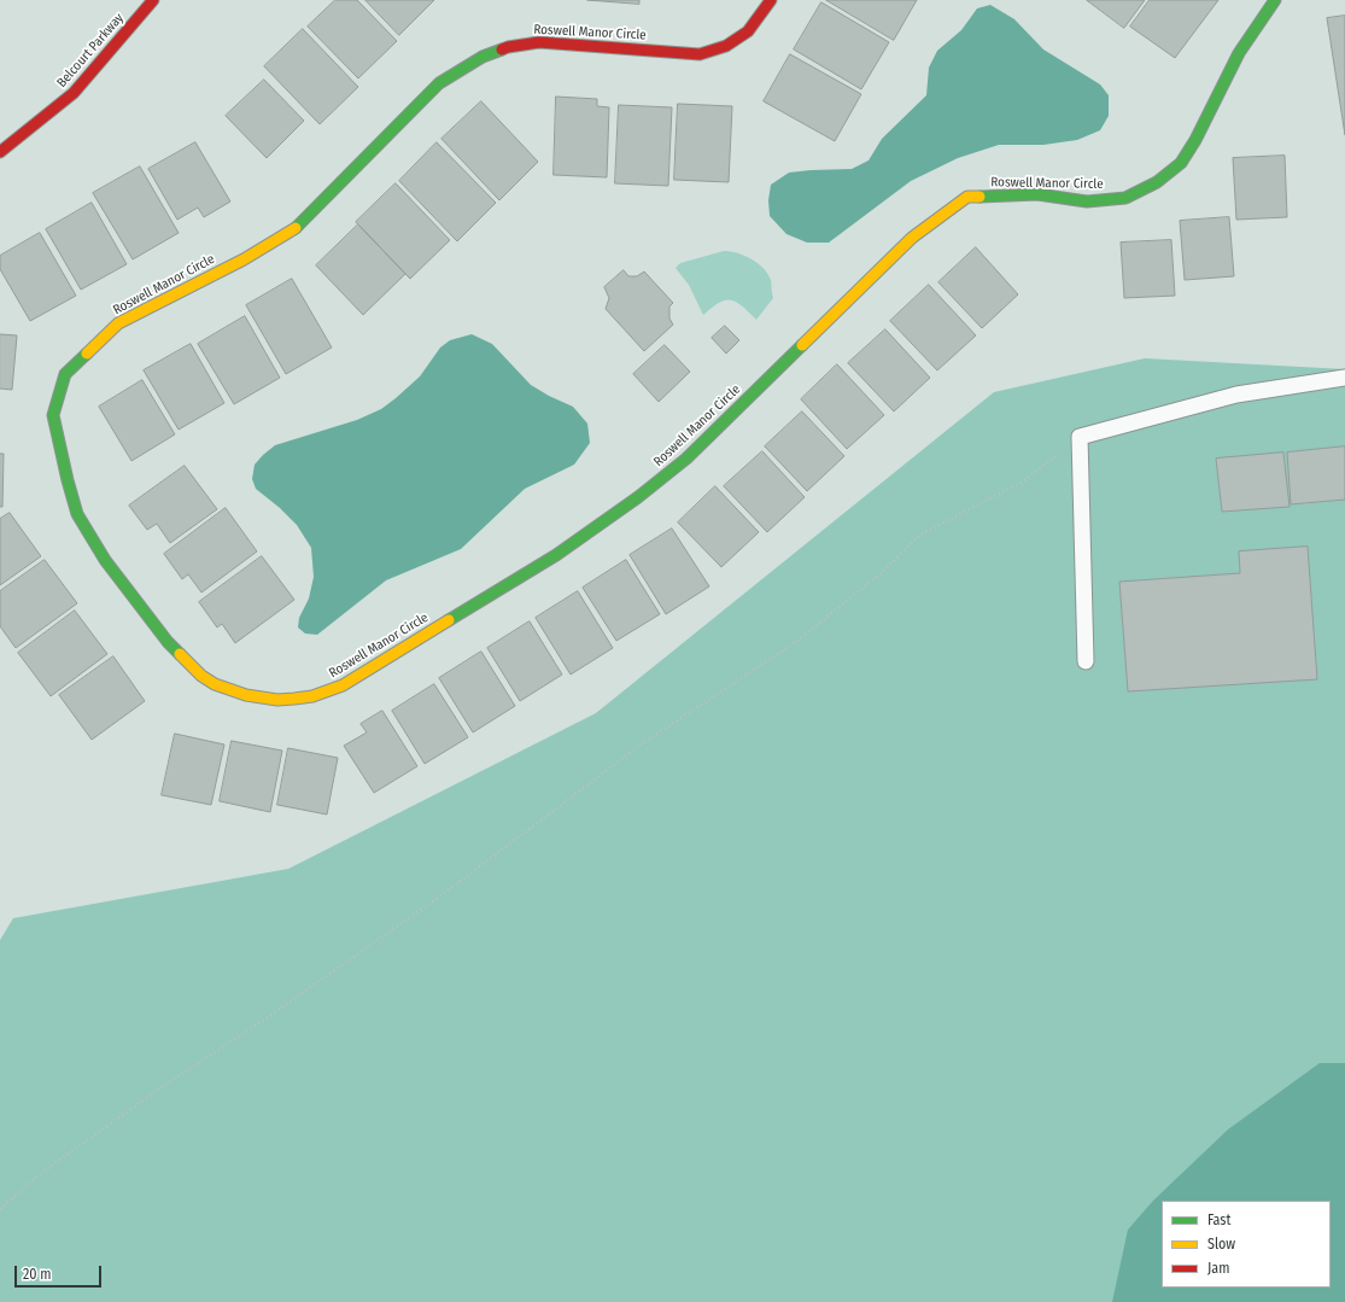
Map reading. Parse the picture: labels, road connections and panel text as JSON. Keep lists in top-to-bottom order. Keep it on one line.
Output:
{"streets":{"street":["Roswell Manor Circle","Belcourt Parkway"]},"legend":["Fast","Slow","Jam"],"scale_bar":"20 m"}
